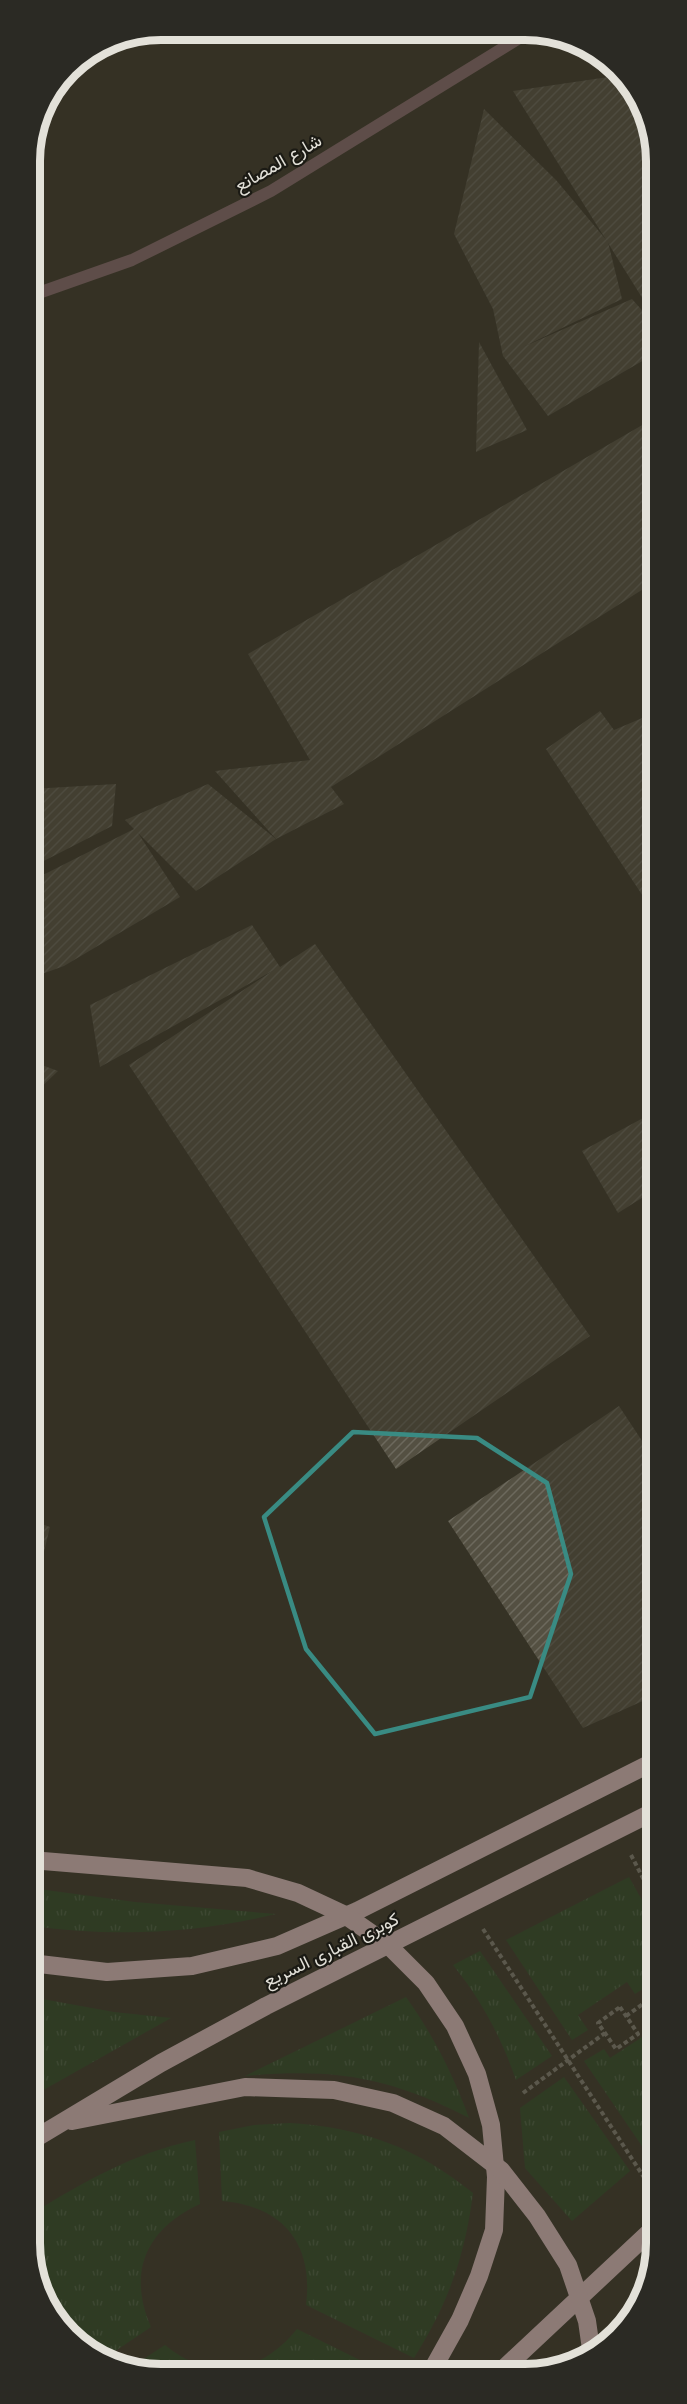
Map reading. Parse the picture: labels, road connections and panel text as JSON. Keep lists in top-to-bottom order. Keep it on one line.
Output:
{"streets":{"highway":["كوبرى القبارى السريع"],"lane":["شارع المصانع"]}}
